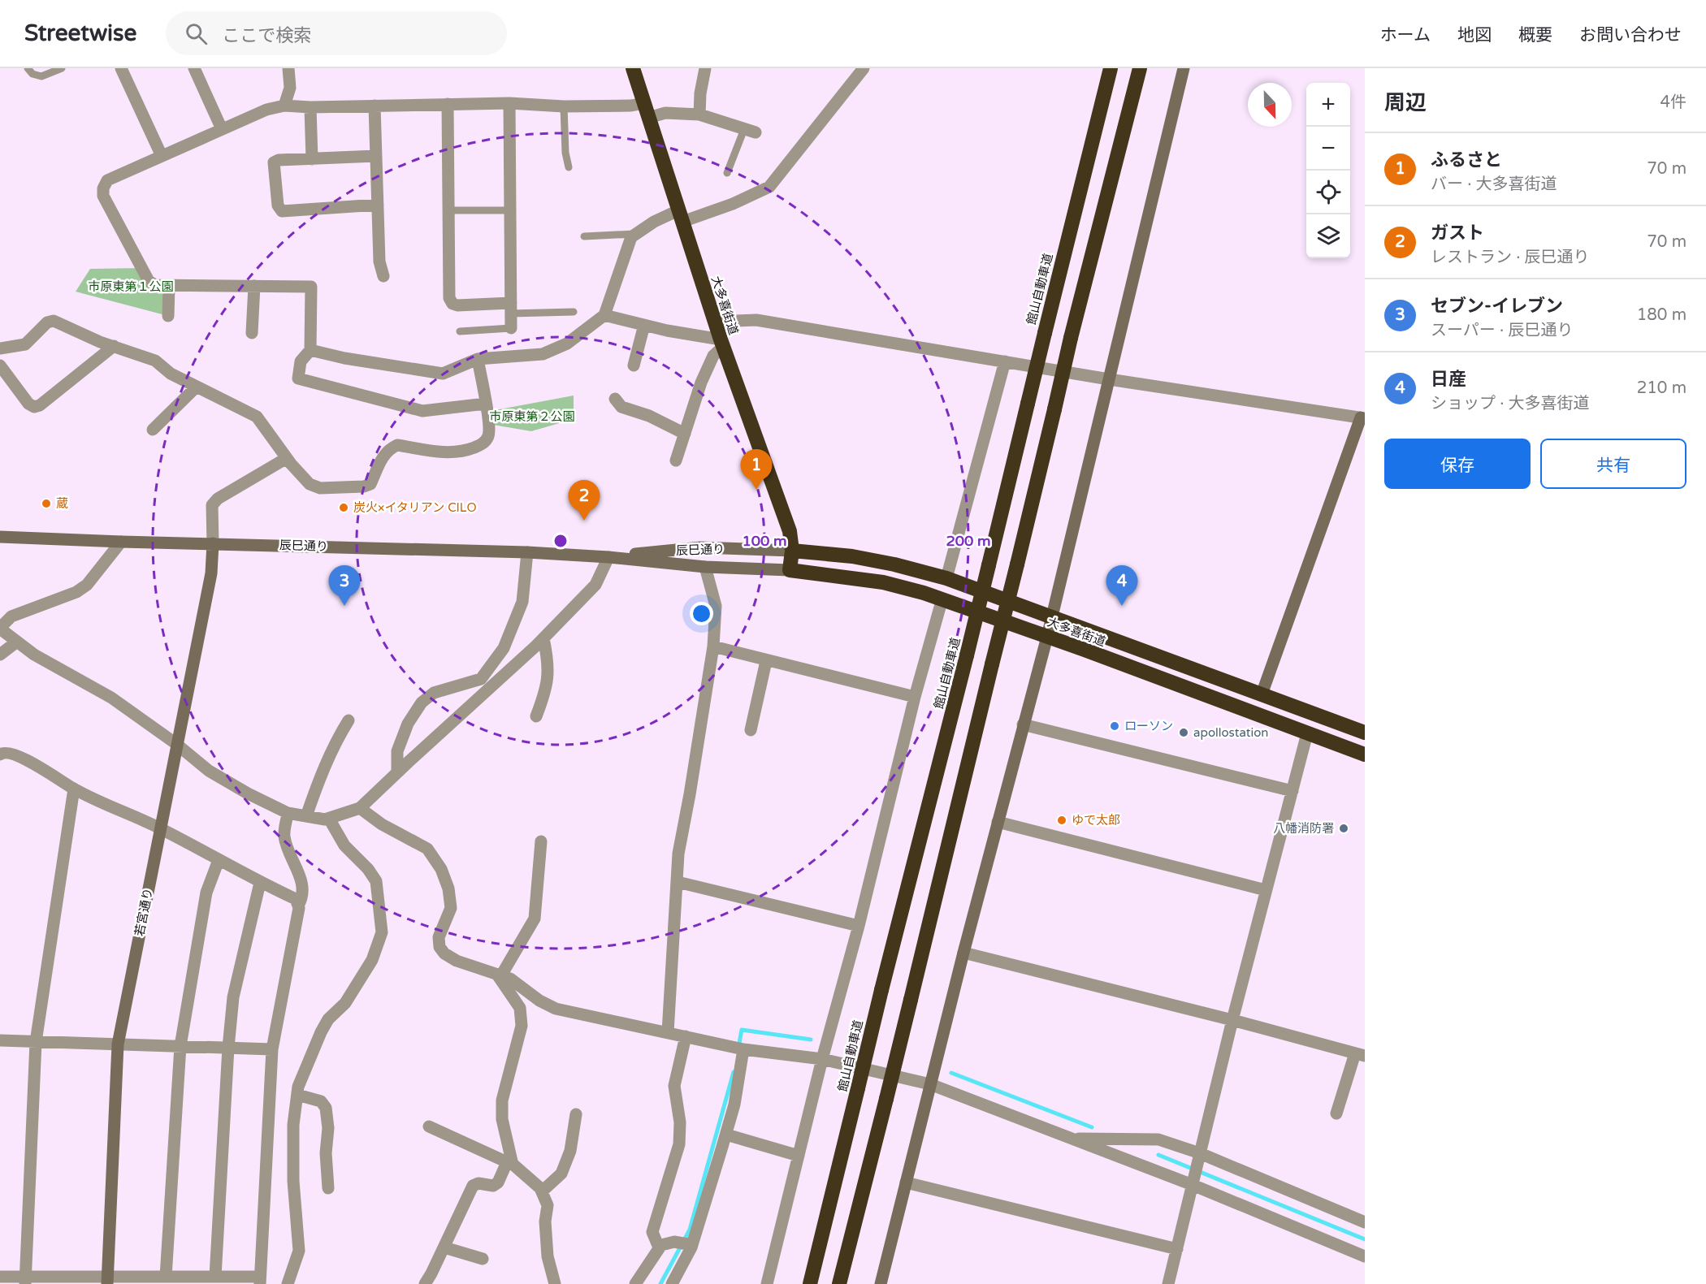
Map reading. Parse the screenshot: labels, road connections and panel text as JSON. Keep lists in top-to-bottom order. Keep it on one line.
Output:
{"streets":{"highway":["館山自動車道","大多喜街道"],"street":["辰巳通り","若宮通り"]},"crossings":[["大多喜街道","辰巳通り"],["辰巳通り","若宮通り"]],"parks":["市原東第１公園","市原東第２公園"],"places":["蔵","炭火×イタリアン CILO","ローソン","apollostation","ゆで太郎","八幡消防署"],"north":"bottom","page":{"header":"Streetwise","search":"ここで検索","nav":["ホーム","地図","概要","お問い合わせ"],"heading":["周辺","4件"],"map_buttons":["+","−"],"list":[{"mark":"1","name":"ふるさと","note":"バー · 大多喜街道","value":"70 m"},{"mark":"2","name":"ガスト","note":"レストラン · 辰巳通り","value":"70 m"},{"mark":"3","name":"セブン-イレブン","note":"スーパー · 辰巳通り","value":"180 m"},{"mark":"4","name":"日産","note":"ショップ · 大多喜街道","value":"210 m"}],"buttons":["保存","共有"],"pins":["1","2","3","4"]},"rings":["100 m","200 m"]}
